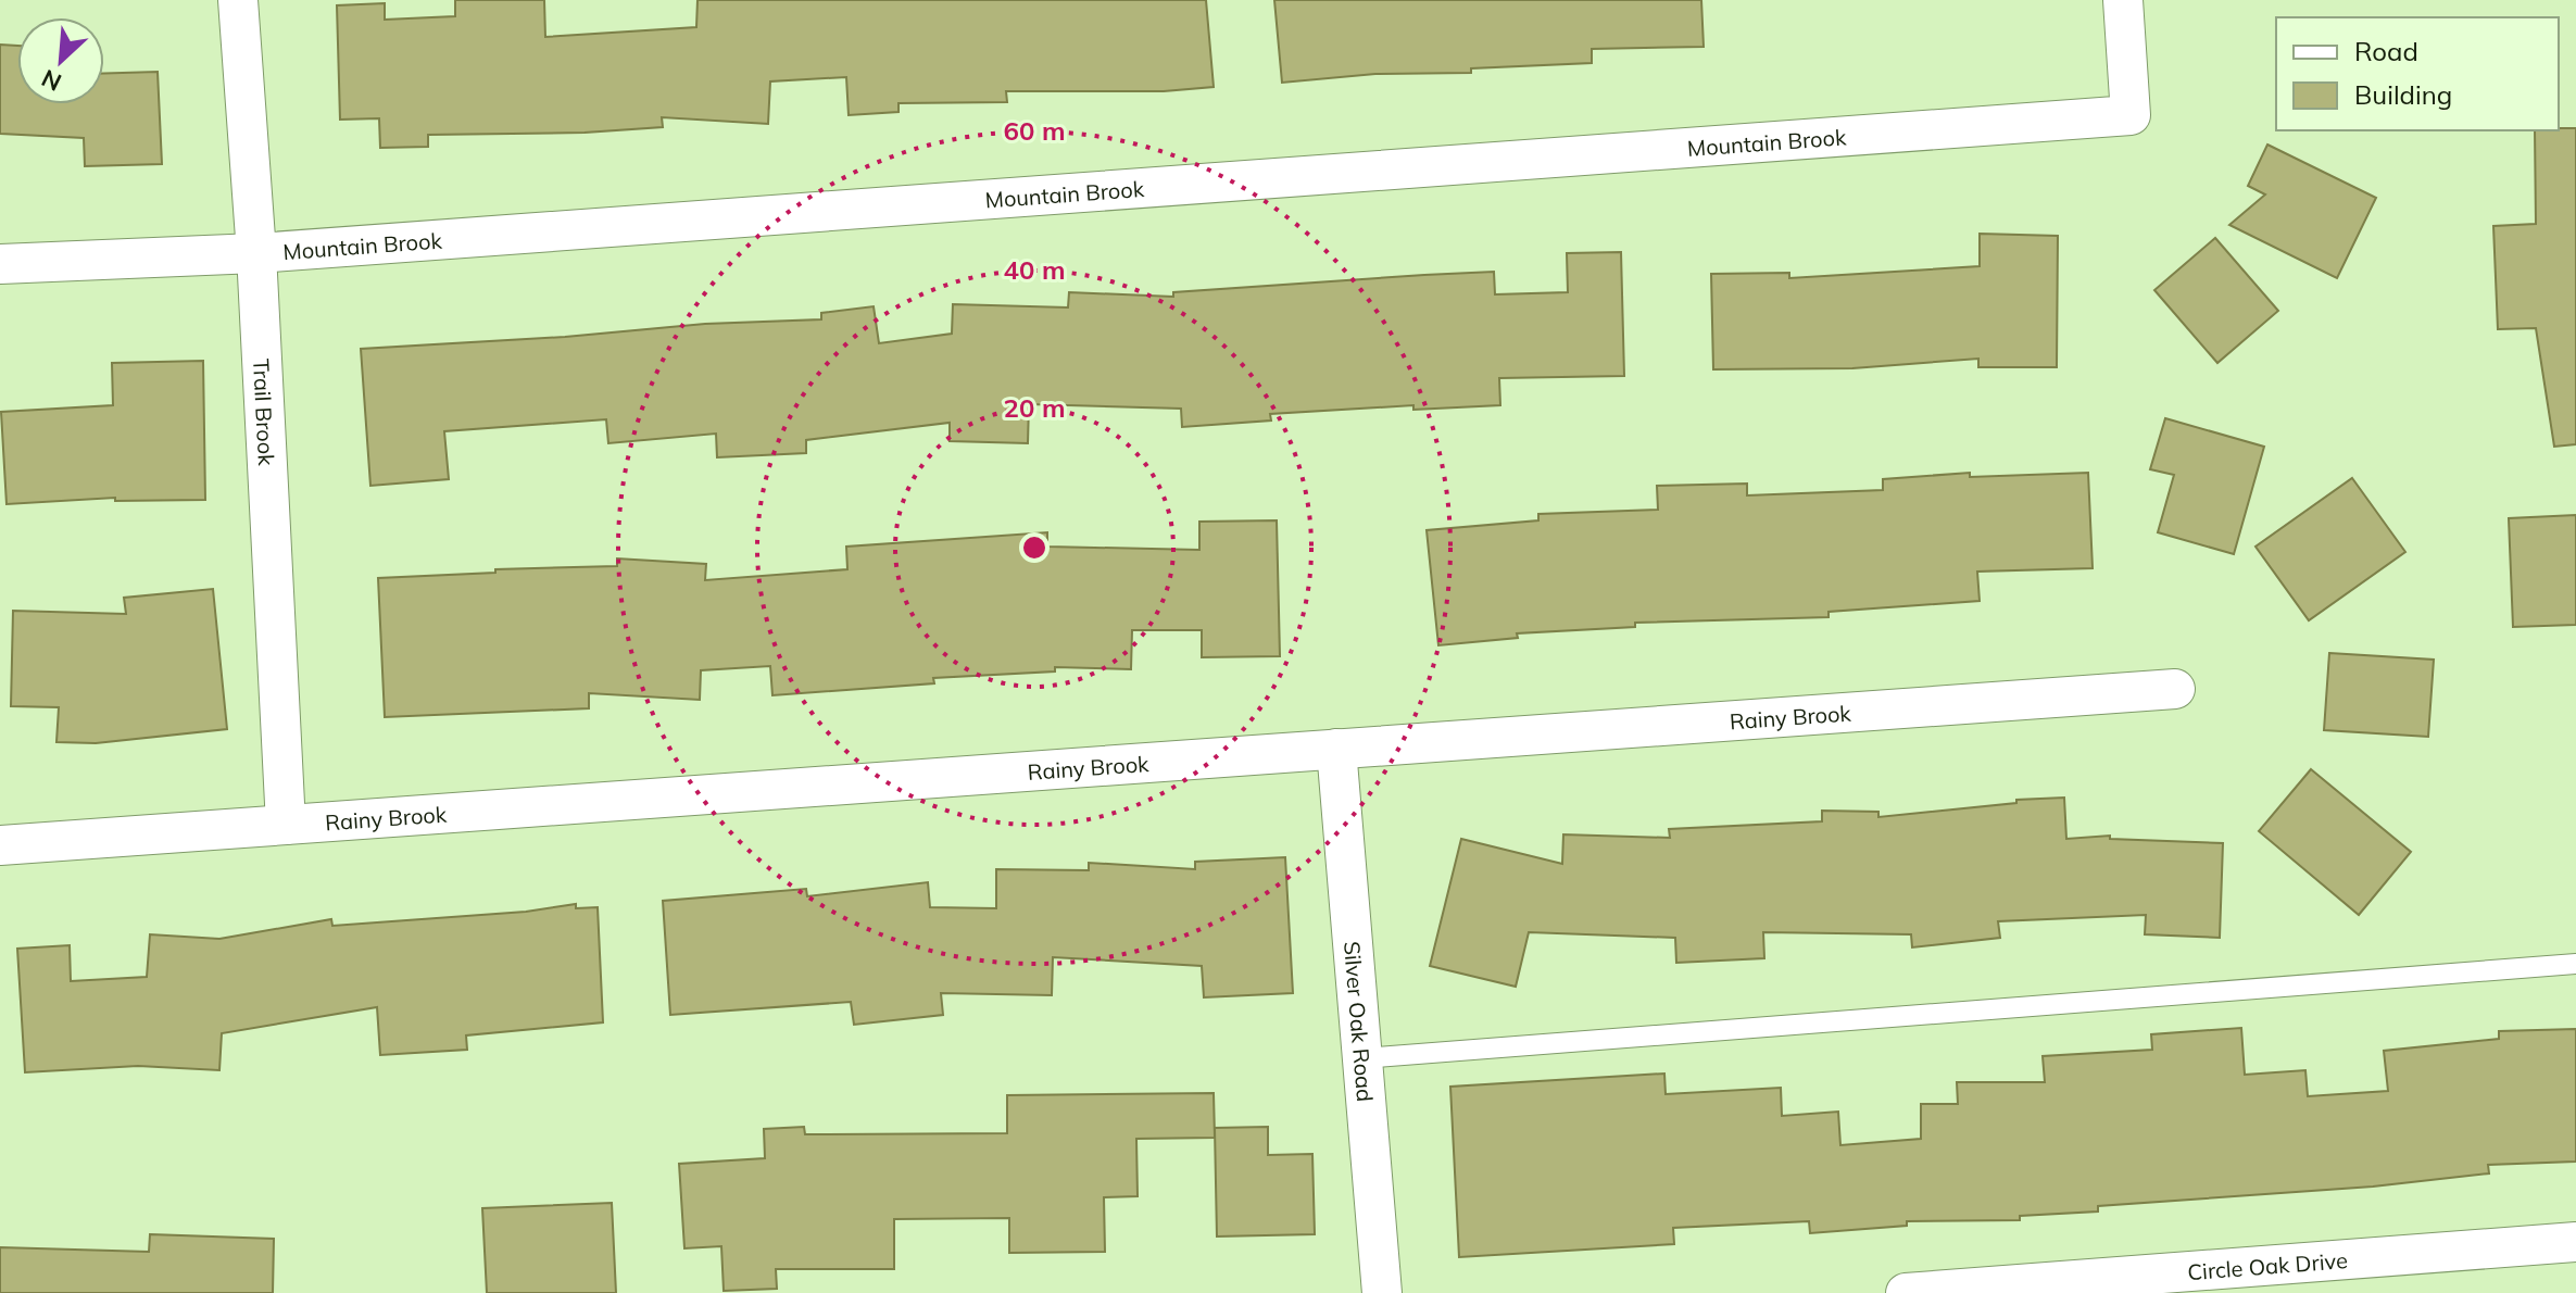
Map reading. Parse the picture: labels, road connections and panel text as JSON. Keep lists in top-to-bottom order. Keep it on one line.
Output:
{"streets":{"street":["Mountain Brook","Trail Brook","Rainy Brook","Silver Oak Road","Circle Oak Drive"]},"crossings":[["Mountain Brook","Trail Brook"],["Trail Brook","Rainy Brook"],["Rainy Brook","Silver Oak Road"]],"legend":["Road","Building"],"north":"bottom left","rings":["60 m","40 m","20 m"]}
